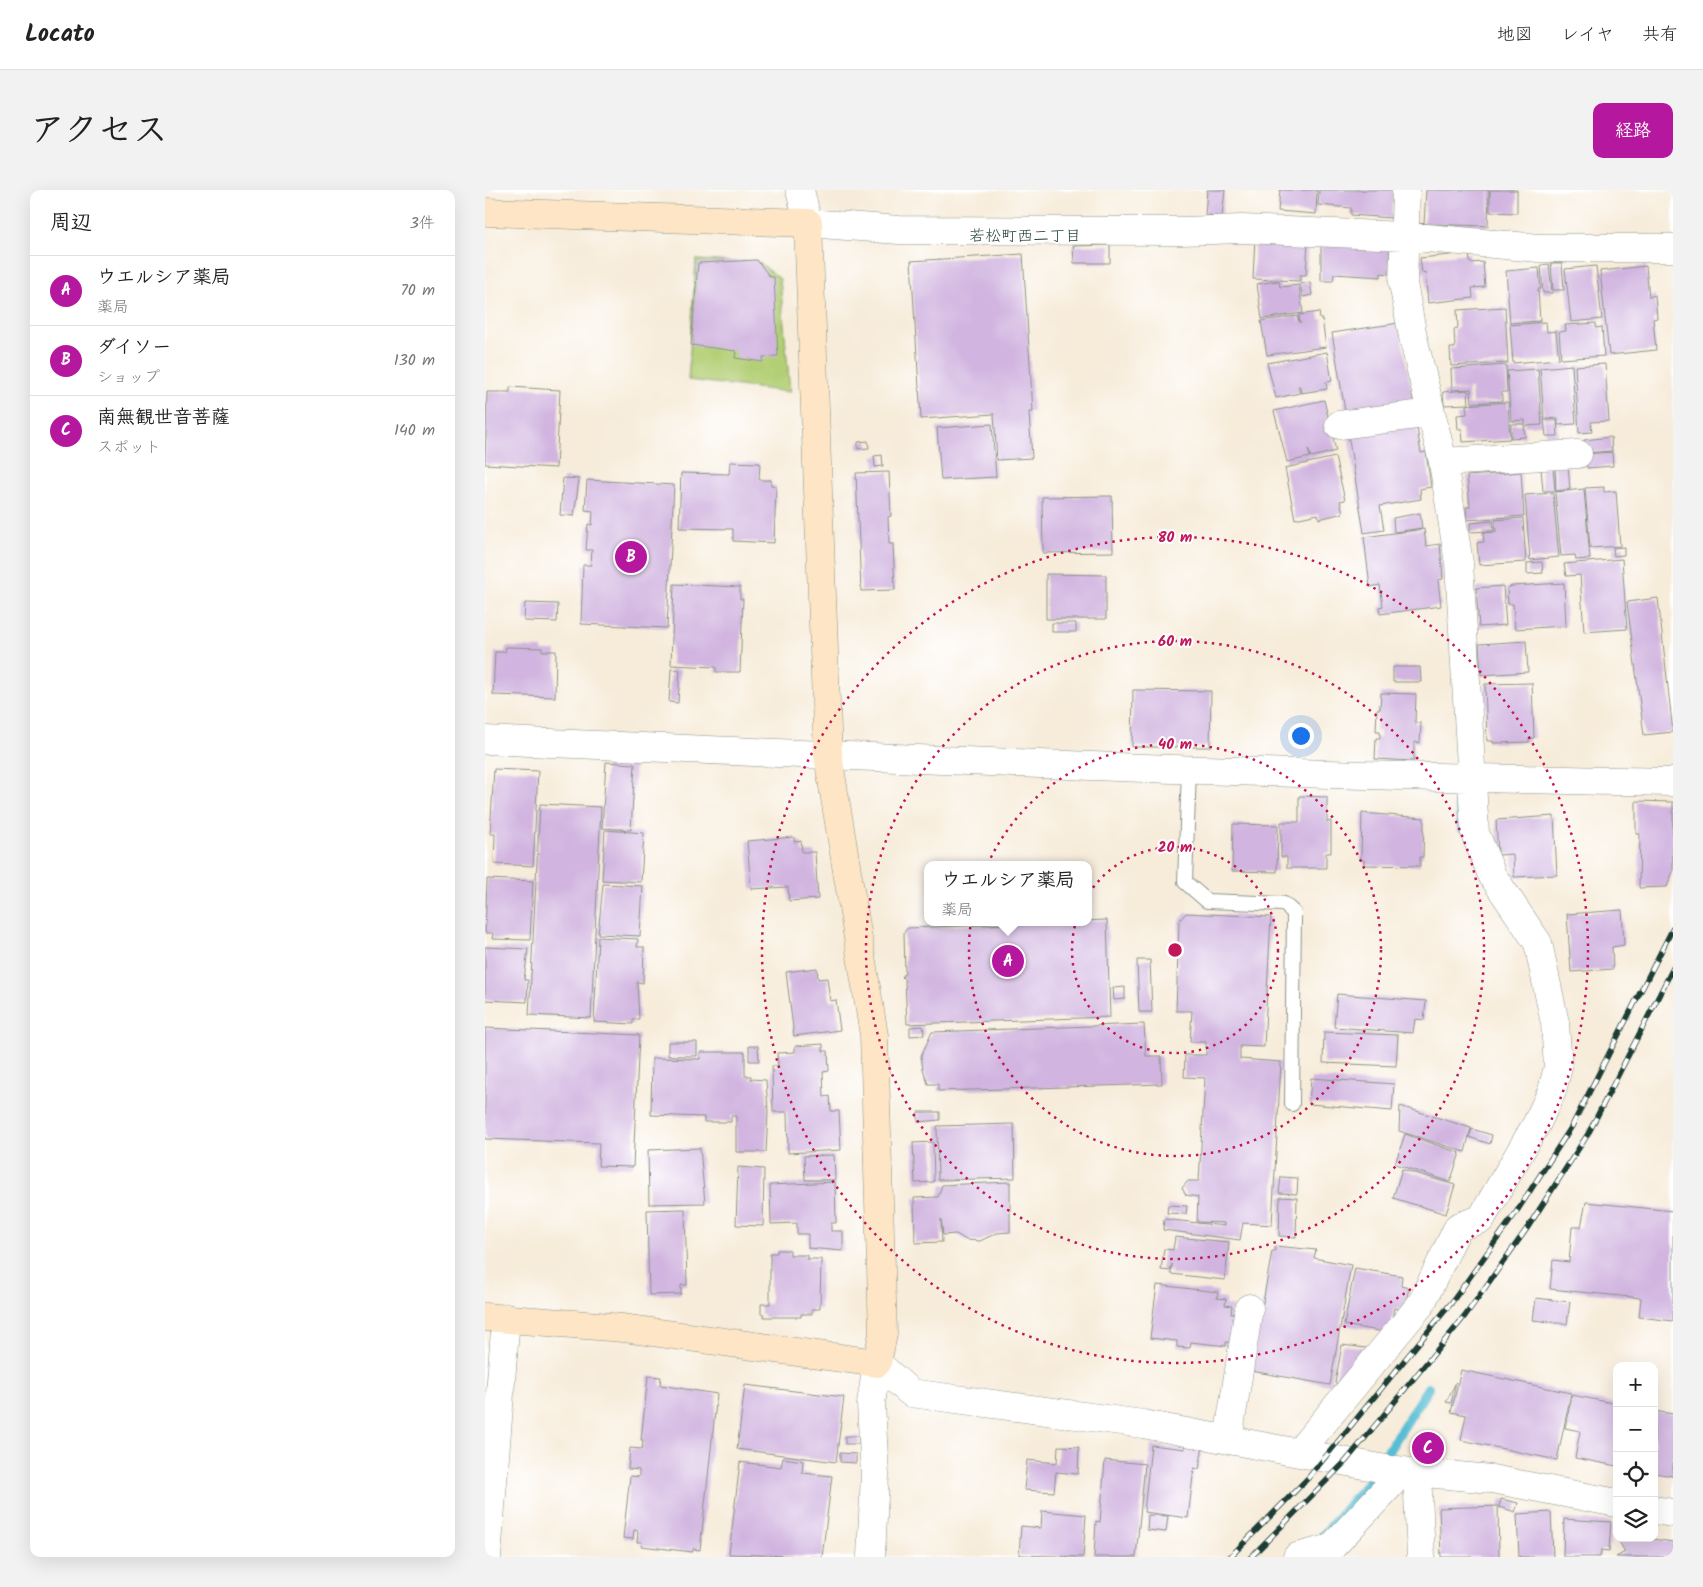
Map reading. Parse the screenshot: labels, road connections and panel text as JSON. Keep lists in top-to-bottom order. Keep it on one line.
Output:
{"districts":["若松町西二丁目"],"page":{"header":"Locato","nav":["地図","レイヤ","共有"],"title":"アクセス","buttons":"経路","heading":["周辺","3件"],"list":[{"mark":"A","name":"ウエルシア薬局","note":"薬局","value":"70 m"},{"mark":"B","name":"ダイソー","note":"ショップ","value":"130 m"},{"mark":"C","name":"南無観世音菩薩","note":"スポット","value":"140 m"}],"pins":["B","A","C"],"popup":["ウエルシア薬局","薬局"],"map_buttons":["+","−"]},"rings":["80 m","60 m","40 m","20 m"]}
